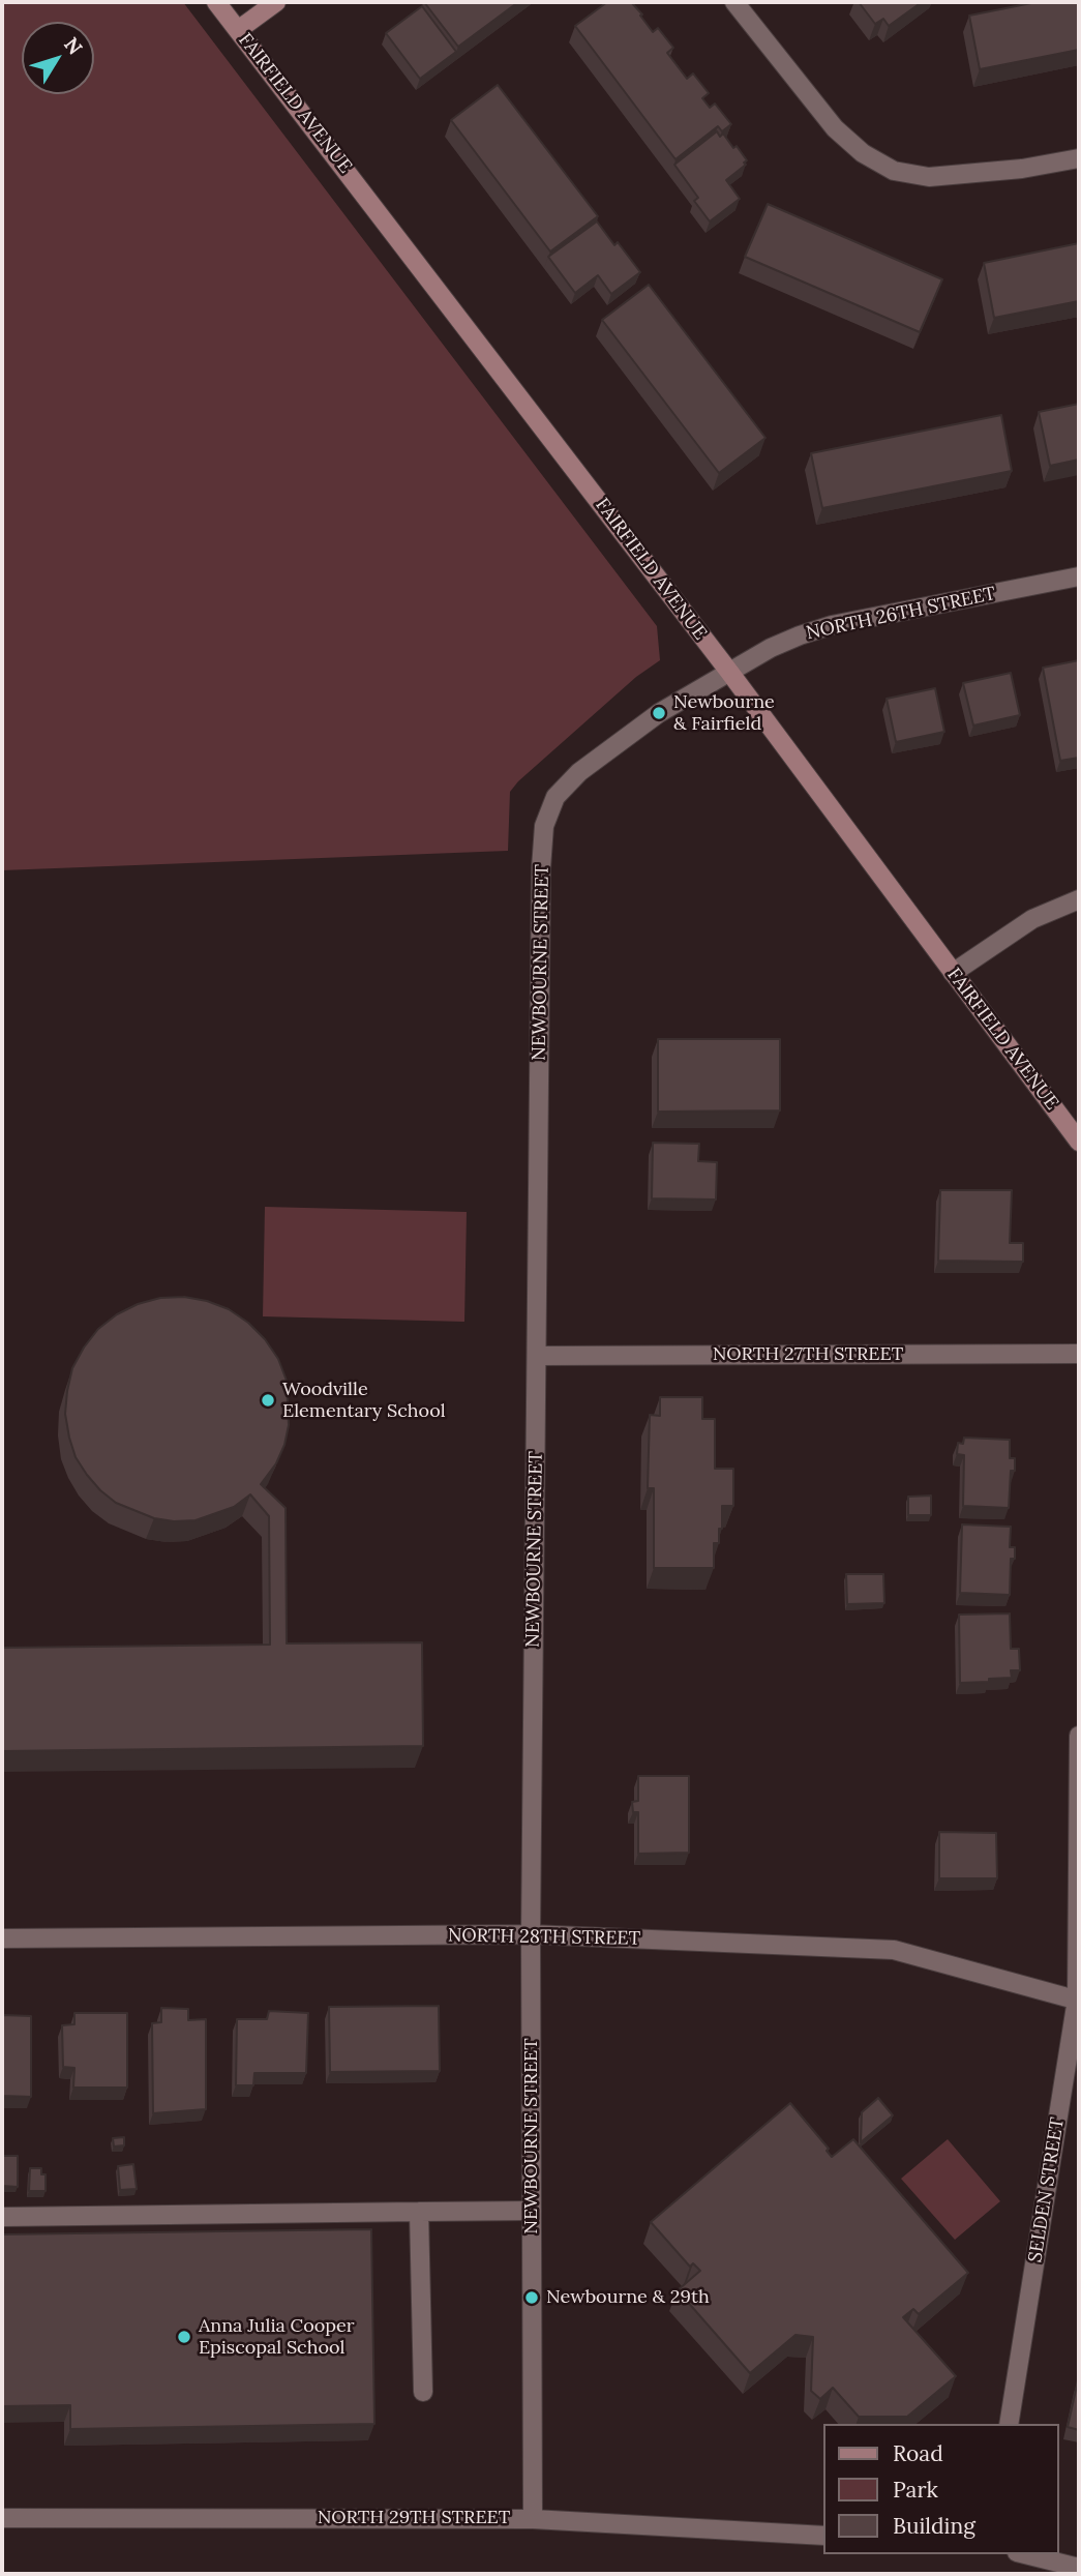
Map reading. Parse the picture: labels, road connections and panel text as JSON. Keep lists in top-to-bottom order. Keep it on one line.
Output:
{"streets":{"main road":["FAIRFIELD AVENUE"],"street":["NORTH 26TH STREET","NEWBOURNE STREET","NORTH 27TH STREET","NORTH 28TH STREET","SELDEN STREET","NORTH 29TH STREET"]},"crossings":[["FAIRFIELD AVENUE","NORTH 26TH STREET"],["FAIRFIELD AVENUE","NEWBOURNE STREET"],["NORTH 26TH STREET","NEWBOURNE STREET"],["NEWBOURNE STREET","NORTH 27TH STREET"],["NEWBOURNE STREET","NORTH 28TH STREET"],["NEWBOURNE STREET","NORTH 29TH STREET"],["NORTH 28TH STREET","SELDEN STREET"]],"places":["Newbourne & Fairfield","Woodville Elementary School","Newbourne & 29th","Anna Julia Cooper Episcopal School"],"legend":["Road","Park","Building"],"north":"top right"}
